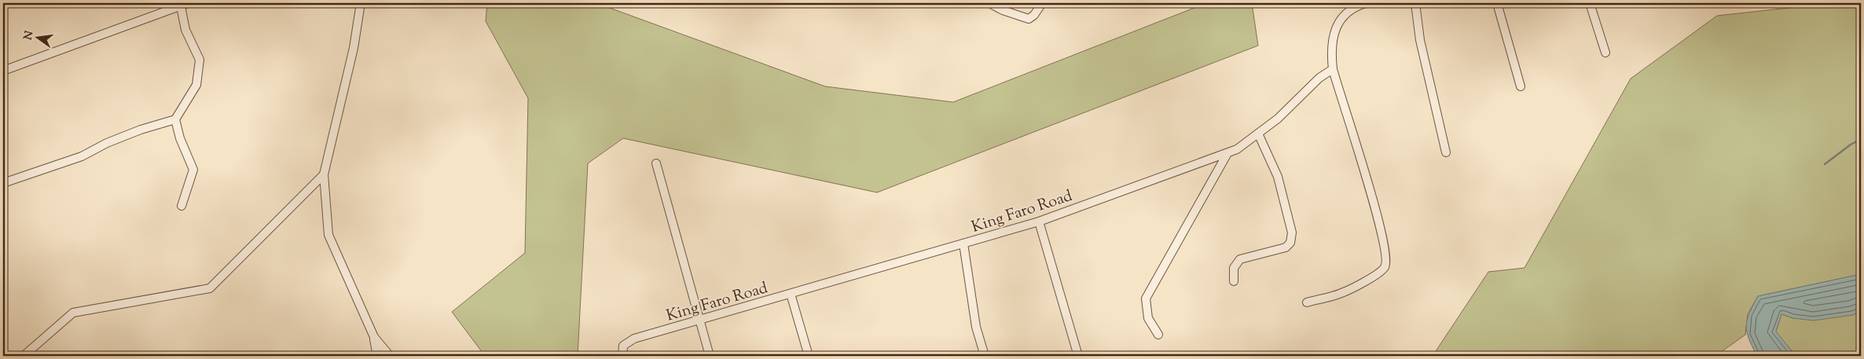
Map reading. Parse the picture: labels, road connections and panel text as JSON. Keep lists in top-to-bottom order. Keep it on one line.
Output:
{"streets":{"street":["King Faro Road"]},"north":"left"}
